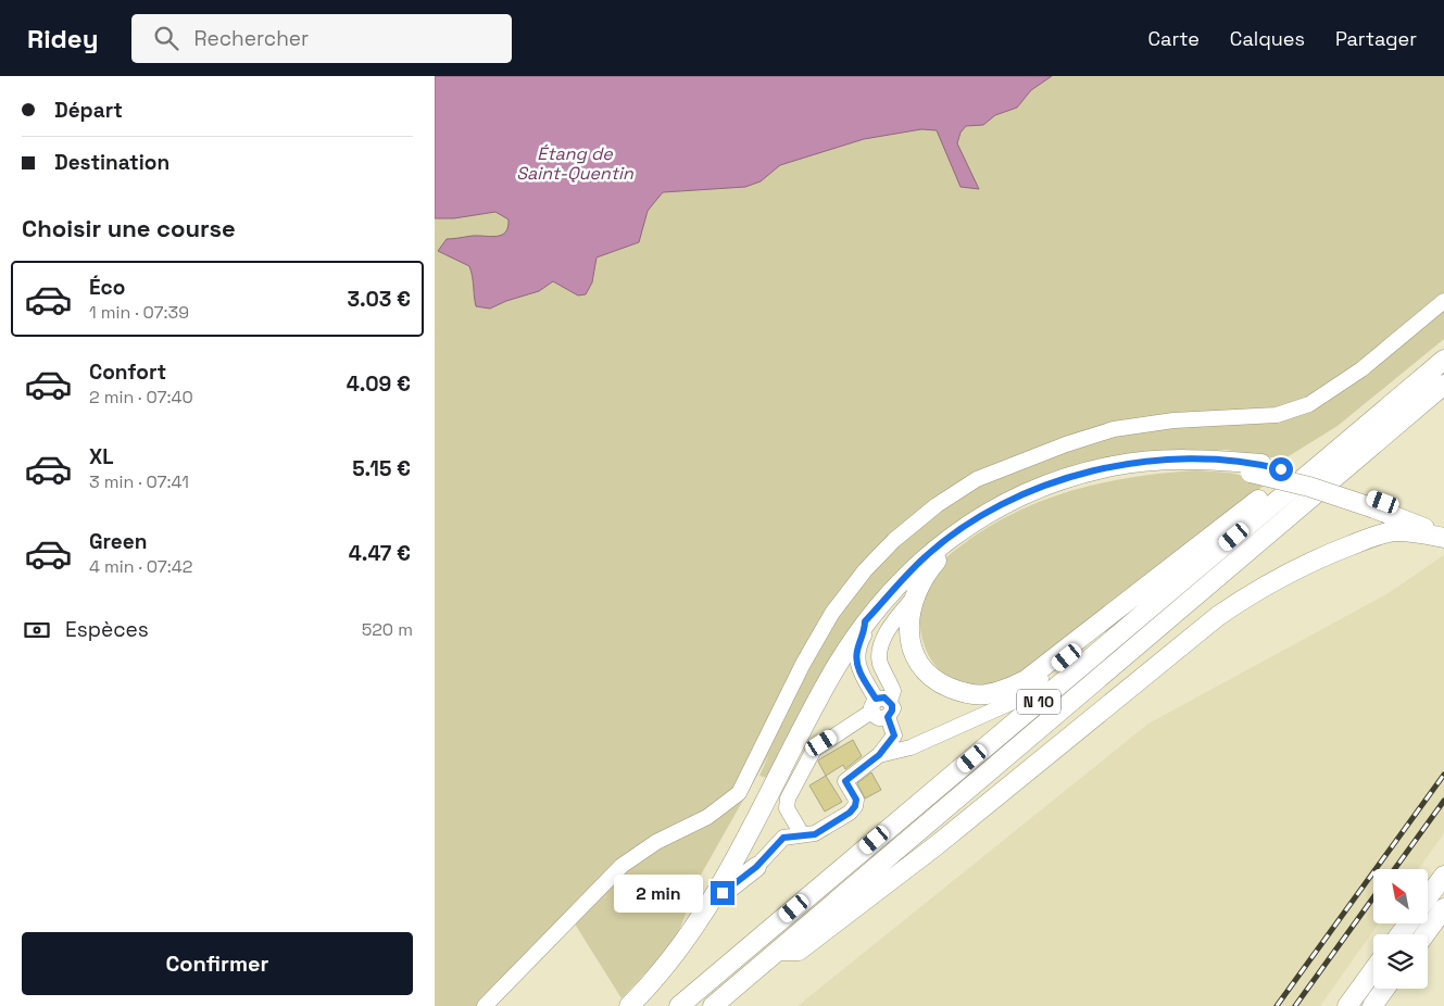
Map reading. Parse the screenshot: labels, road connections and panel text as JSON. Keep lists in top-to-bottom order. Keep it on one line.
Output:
{"streets":{"main road":["N 10"]},"water":["Étang de Saint-Quentin"],"north":"top left","page":{"header":"Ridey","search":"Rechercher","nav":["Carte","Calques","Partager"],"banner":["Départ","Destination"],"heading":"Choisir une course","list":[{"name":"Éco","note":"1 min · 07:39","value":"3.03 €"},{"name":"Confort","note":"2 min · 07:40","value":"4.09 €"},{"name":"XL","note":"3 min · 07:41","value":"5.15 €"},{"name":"Green","note":"4 min · 07:42","value":"4.47 €"}],"pay":["Espèces","520 m"],"bubble":"2 min","buttons":"Confirmer"}}
